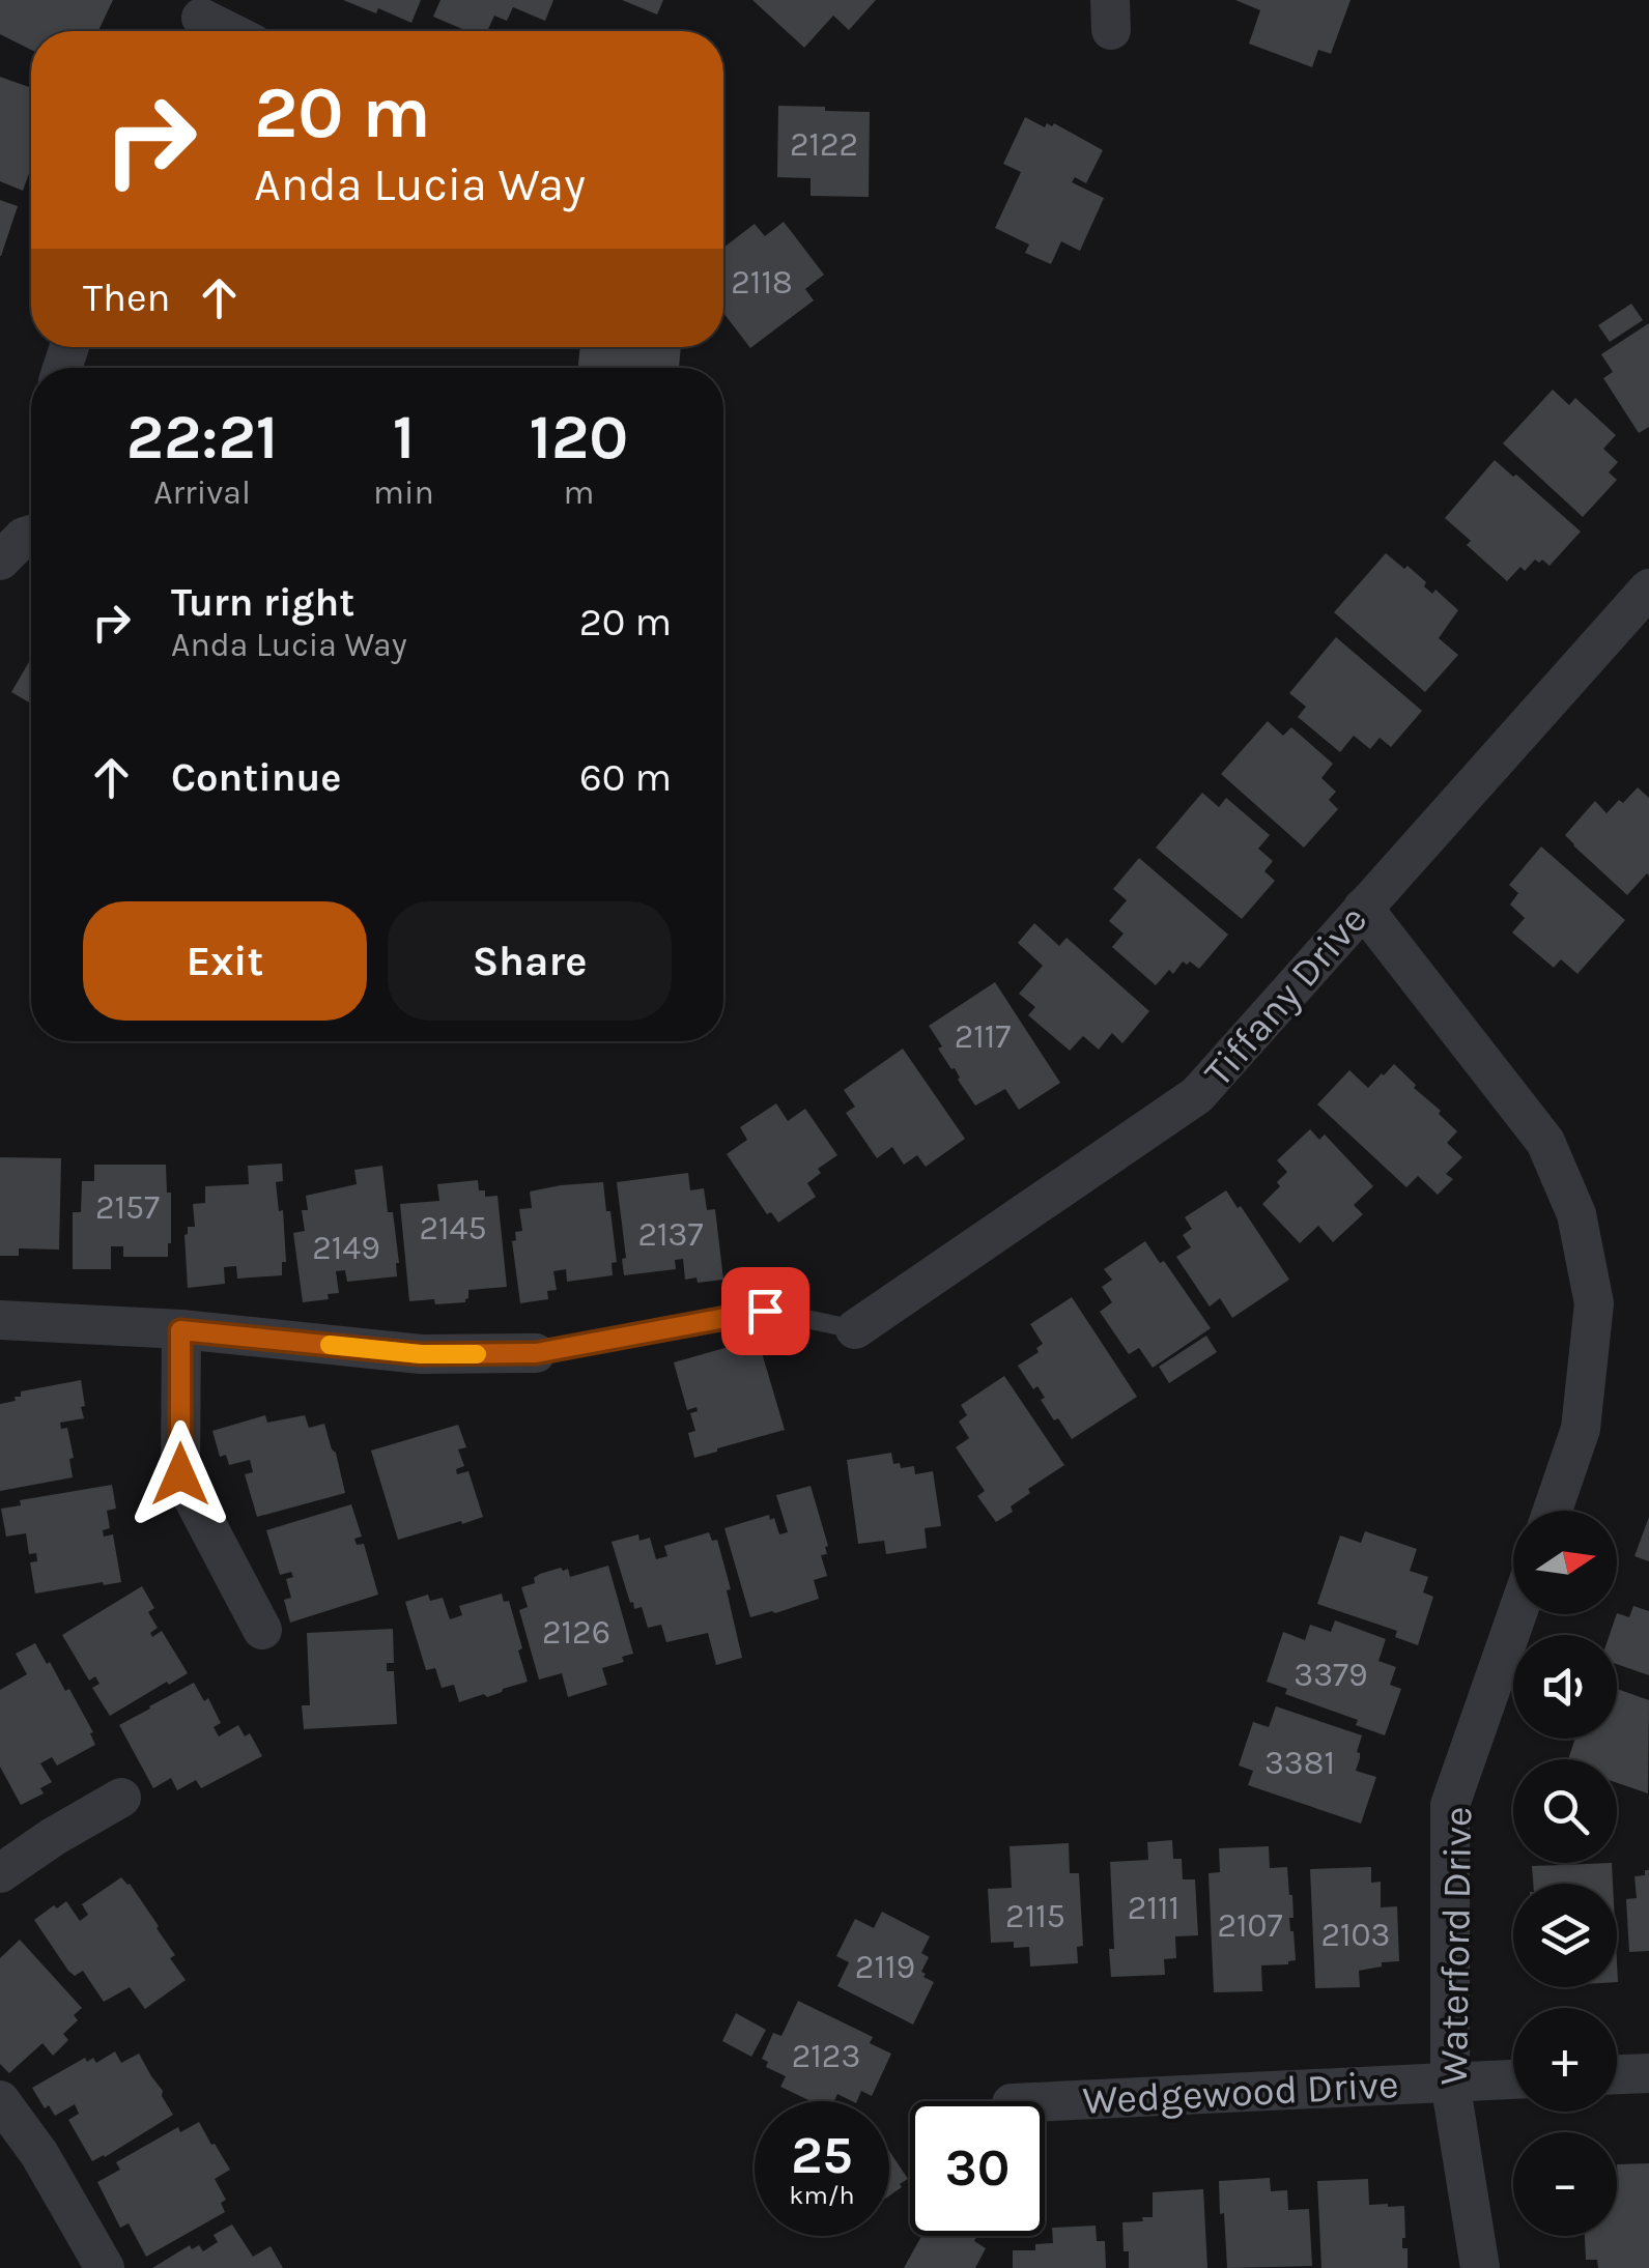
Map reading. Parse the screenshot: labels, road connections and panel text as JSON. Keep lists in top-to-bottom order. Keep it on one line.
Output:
{"streets":{"street":["Tiffany Drive","Waterford Drive","Wedgewood Drive"]},"crossings":[["Waterford Drive","Wedgewood Drive"]],"house_numbers":["2122","2118","2117","2157","2145","2137","2149","2126","3379","3381","2111","2115","2107","2103","2119","2123"],"north":"right","page":{"turn":["20 m","Anda Lucia Way"],"then":"Then","eta":["22:21","Arrival","1","min","120","m"],"list":[{"name":"Turn right","note":"Anda Lucia Way","value":"20 m"},{"name":"Continue","value":"60 m"}],"buttons":["Exit","Share"],"map_buttons":["+","−"],"speed":"25 km/h","limit":"30"}}
